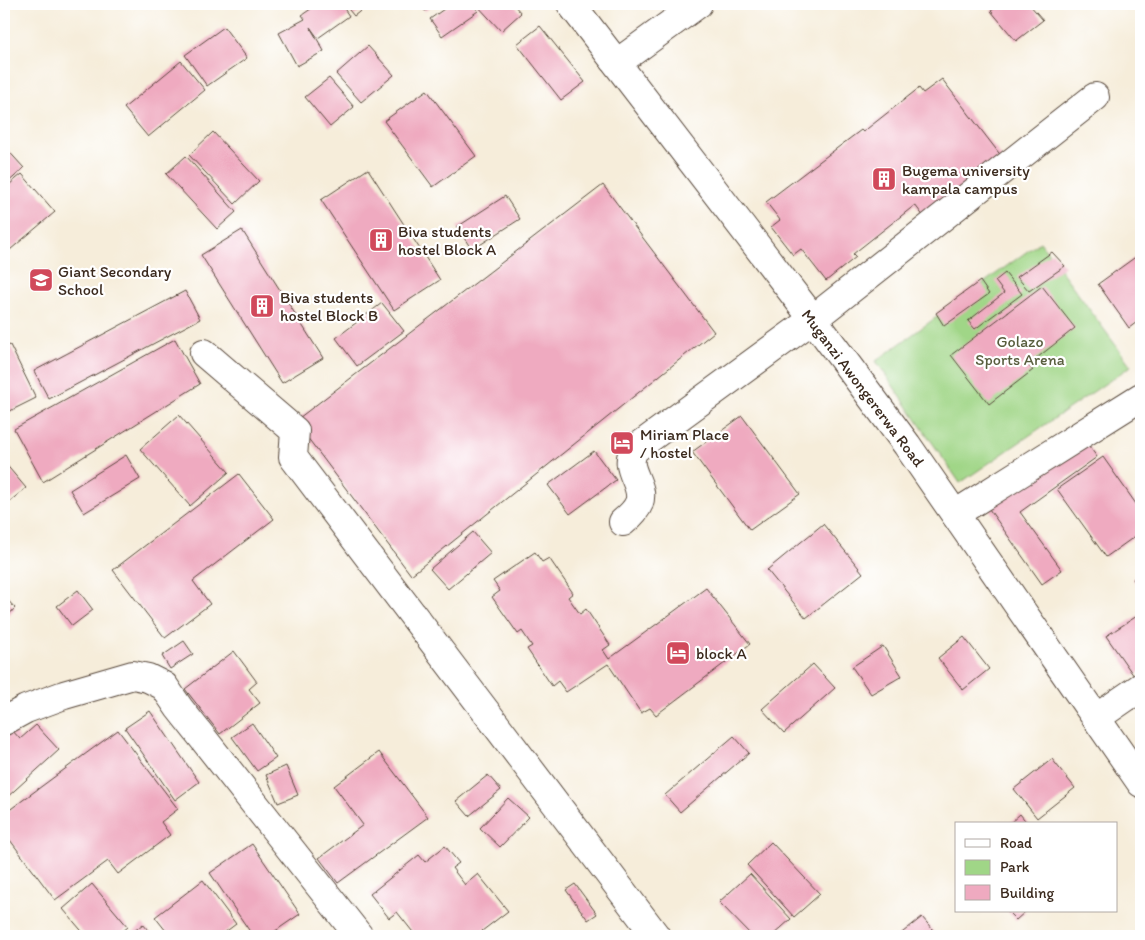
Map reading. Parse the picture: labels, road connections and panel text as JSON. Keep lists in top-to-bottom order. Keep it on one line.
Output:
{"streets":{"street":["Muganzi Awongererwa Road"]},"parks":["Golazo Sports Arena"],"places":{"building":["Bugema university kampala campus","Biva students hostel Block A","Biva students hostel Block B"],"school or university":["Giant Secondary School"],"hotel":["Miriam Place / hostel","block A"]},"legend":["Road","Park","Building"]}
